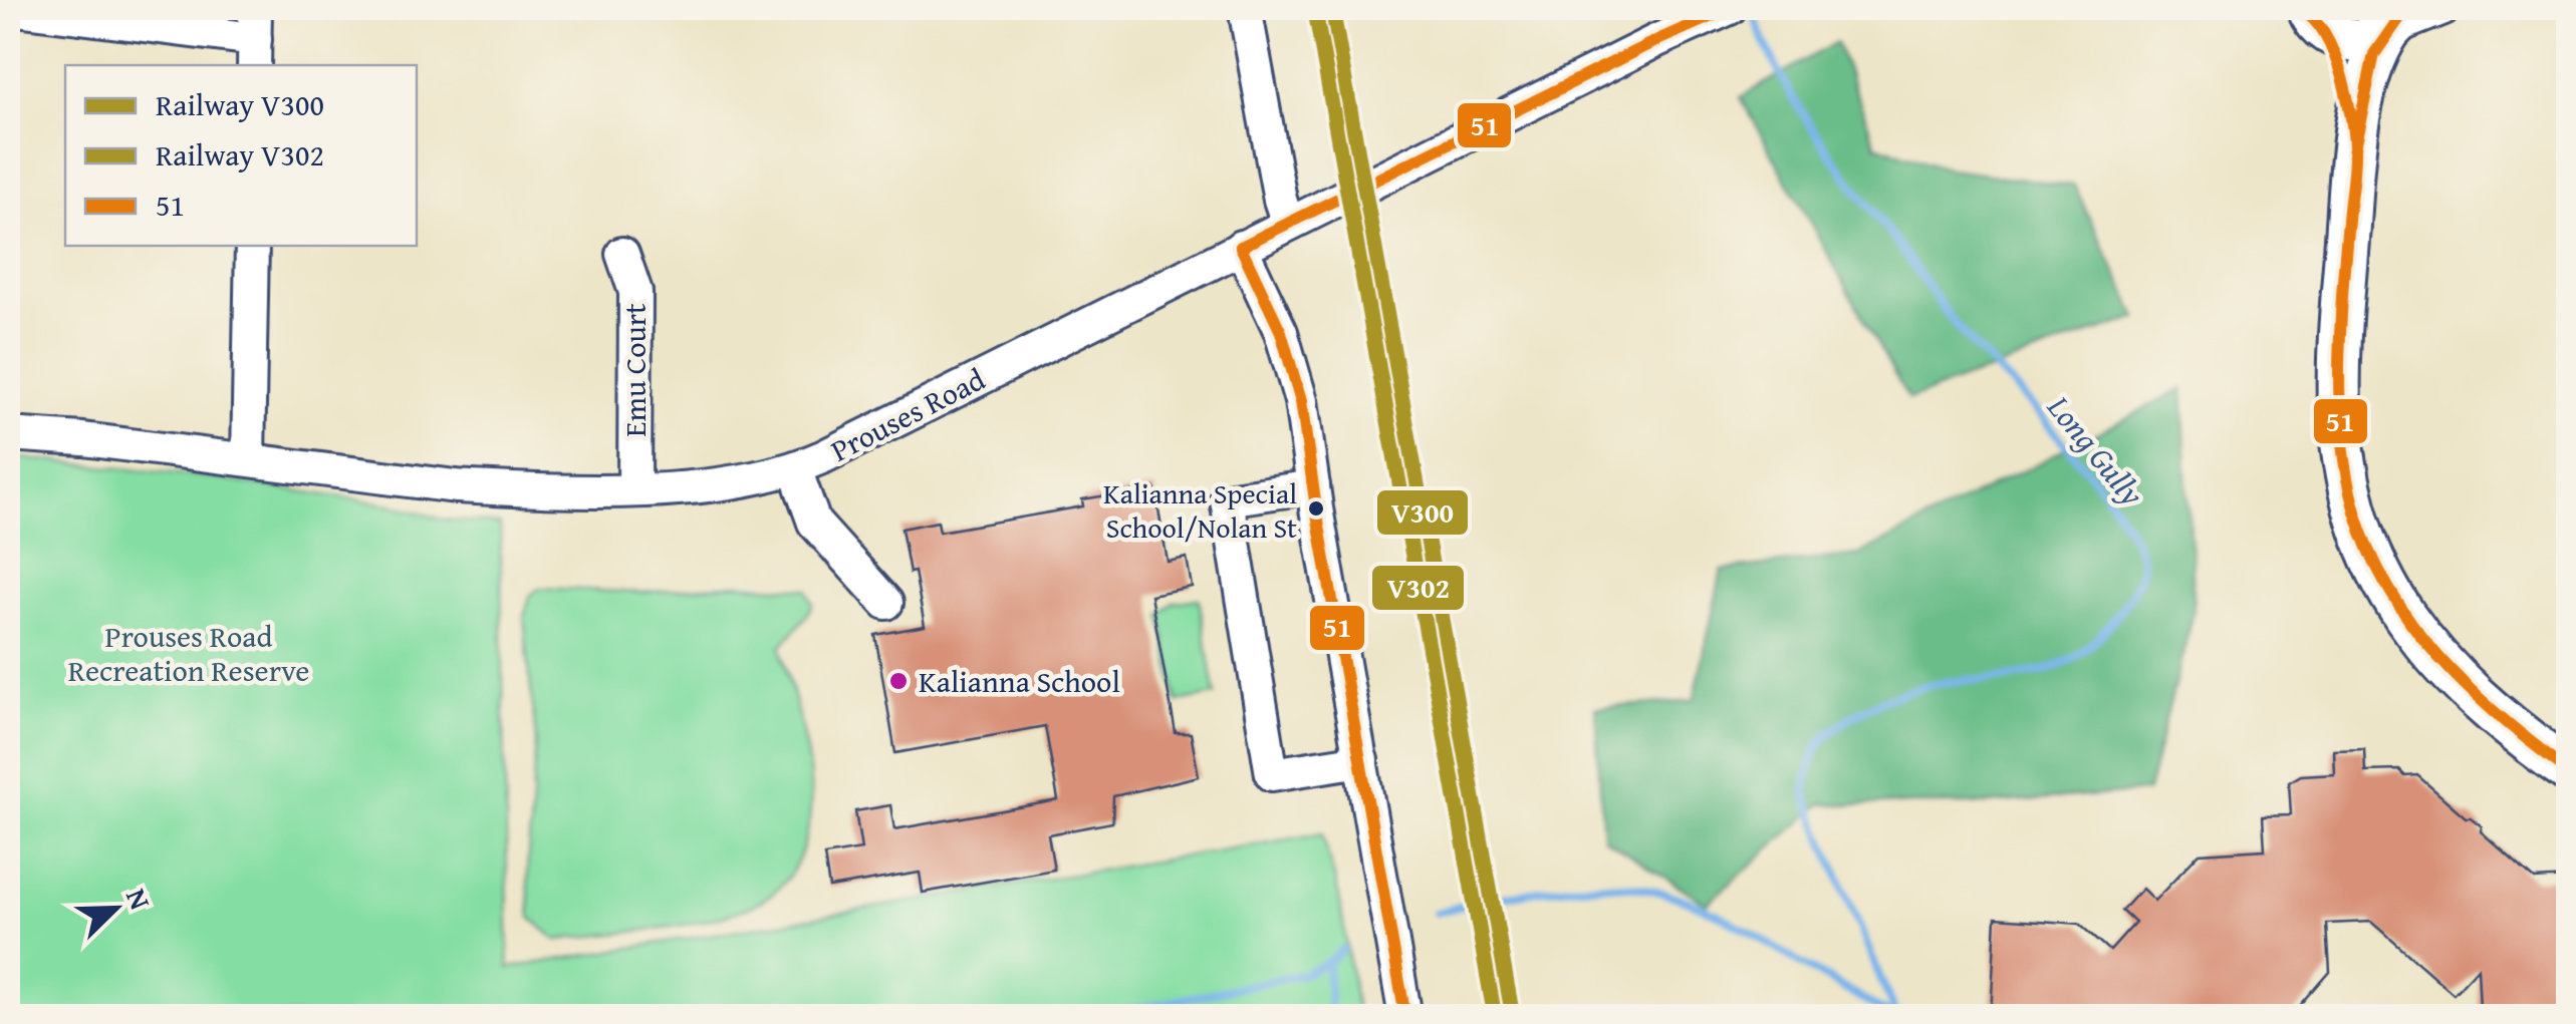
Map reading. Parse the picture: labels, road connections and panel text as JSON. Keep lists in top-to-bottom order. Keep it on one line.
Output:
{"streets":{"street":["Emu Court","Prouses Road"]},"crossings":[["Emu Court","Prouses Road"]],"water":["Long Gully"],"parks":["Prouses Road Recreation Reserve"],"places":["Kalianna Special School/Nolan St","Kalianna School"],"lines":["rail line V300","transit line 51","rail line V302"],"legend":["Railway V300","Railway V302","51"],"north":"top right"}
